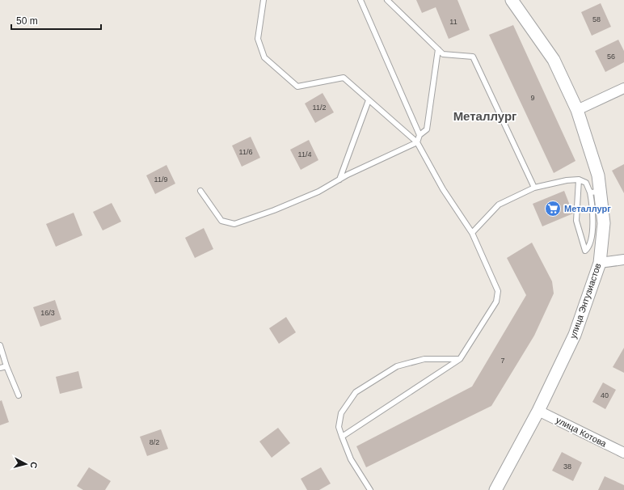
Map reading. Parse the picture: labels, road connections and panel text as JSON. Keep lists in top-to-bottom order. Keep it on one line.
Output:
{"streets":{"street":["улица Энтузиастов","улица Котова"]},"crossings":[["улица Энтузиастов","улица Котова"]],"districts":["Металлург"],"places":{"supermarket":["Металлург"]},"house_numbers":["58","11","56","9","11/2","11/6","11/4","11/9","16/3","7","40","8/2","38"],"scale_bar":"50 m","north":"right"}
